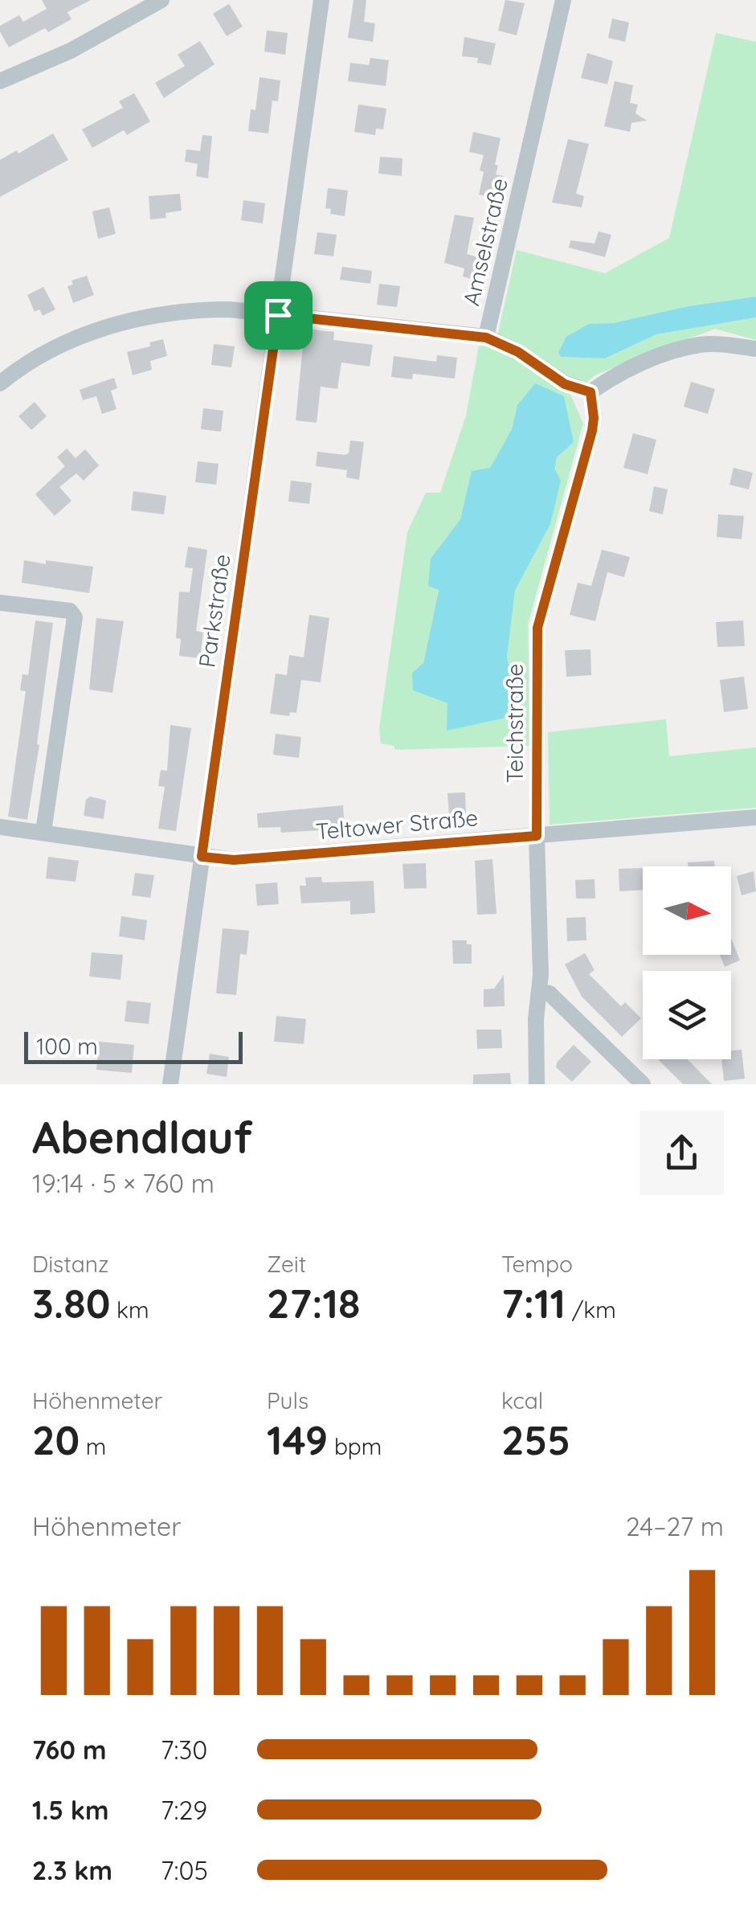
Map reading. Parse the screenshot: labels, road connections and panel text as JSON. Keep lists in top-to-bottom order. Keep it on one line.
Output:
{"streets":{"street":["Amselstraße","Parkstraße","Teichstraße","Teltower Straße"]},"crossings":[["Amselstraße","Parkstraße"],["Parkstraße","Teltower Straße"],["Teichstraße","Teltower Straße"]],"scale_bar":"100 m","north":"right","page":{"scale":"100 m","heading":["Abendlauf","19:14 · 5 × 760 m"],"stats":[["Distanz","3.80 km"],["Zeit","27:18"],["Tempo","7:11 /km"],["Höhenmeter","20 m"],["Puls","149 bpm"],["kcal","255"]],"chart":["Höhenmeter","24–27 m"],"list":[{"name":"760 m","note":"7:30"},{"name":"1.5 km","note":"7:29"},{"name":"2.3 km","note":"7:05"}]}}
